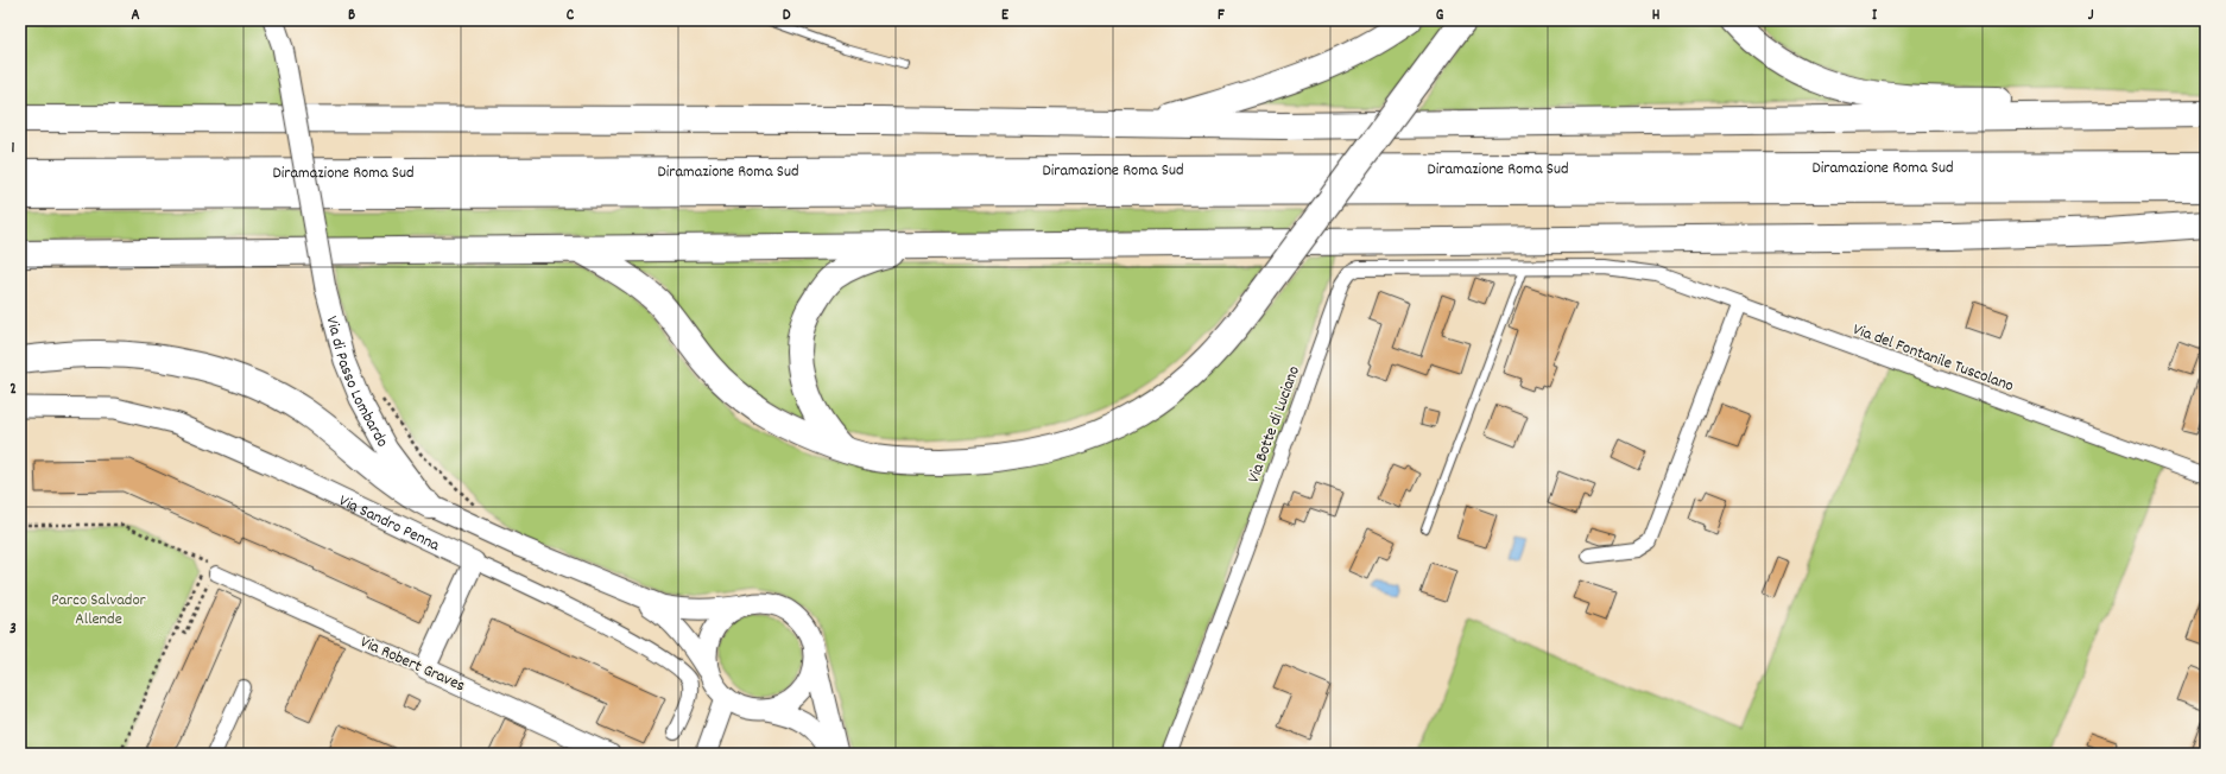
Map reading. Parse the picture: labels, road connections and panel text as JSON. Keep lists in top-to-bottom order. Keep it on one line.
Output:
{"streets":{"highway":["Diramazione Roma Sud"],"street":["Via del Fontanile Tuscolano","Via di Passo Lombardo","Via Botte di Luciano","Via Sandro Penna","Via Robert Graves"]},"crossings":[["Via del Fontanile Tuscolano","Via Botte di Luciano"]],"parks":["Parco Salvador Allende"],"grid":{"columns":["A","B","C","D","E","F","G","H","I","J"],"rows":["1","2","3"]}}
